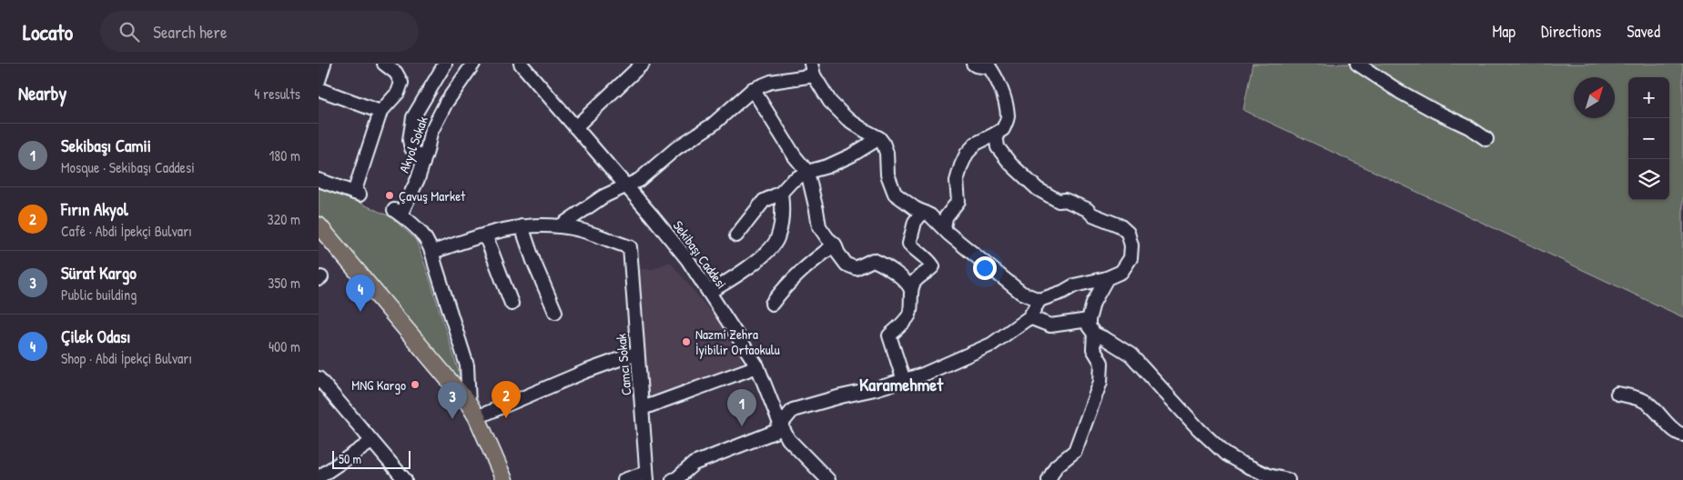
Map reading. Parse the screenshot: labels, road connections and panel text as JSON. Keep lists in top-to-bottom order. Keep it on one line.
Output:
{"streets":{"street":["Akyol Sokak","Sekibaşı Caddesi","Camcı Sokak"]},"districts":["Karamehmet"],"places":["Çavuş Market","Nazmi Zehra İyibilir Ortaokulu","MNG Kargo"],"scale_bar":"50 m","north":"top right","page":{"header":"Locato","search":"Search here","nav":["Map","Directions","Saved"],"heading":["Nearby","4 results"],"map_buttons":["+","−"],"list":[{"mark":"1","name":"Sekibaşı Camii","note":"Mosque · Sekibaşı Caddesi","value":"180 m"},{"mark":"2","name":"Fırın Akyol","note":"Café · Abdi İpekçi Bulvarı","value":"320 m"},{"mark":"3","name":"Sürat Kargo","note":"Public building","value":"350 m"},{"mark":"4","name":"Çilek Odası","note":"Shop · Abdi İpekçi Bulvarı","value":"400 m"}],"pins":["4","2","3","1"],"scale":"50 m"}}
